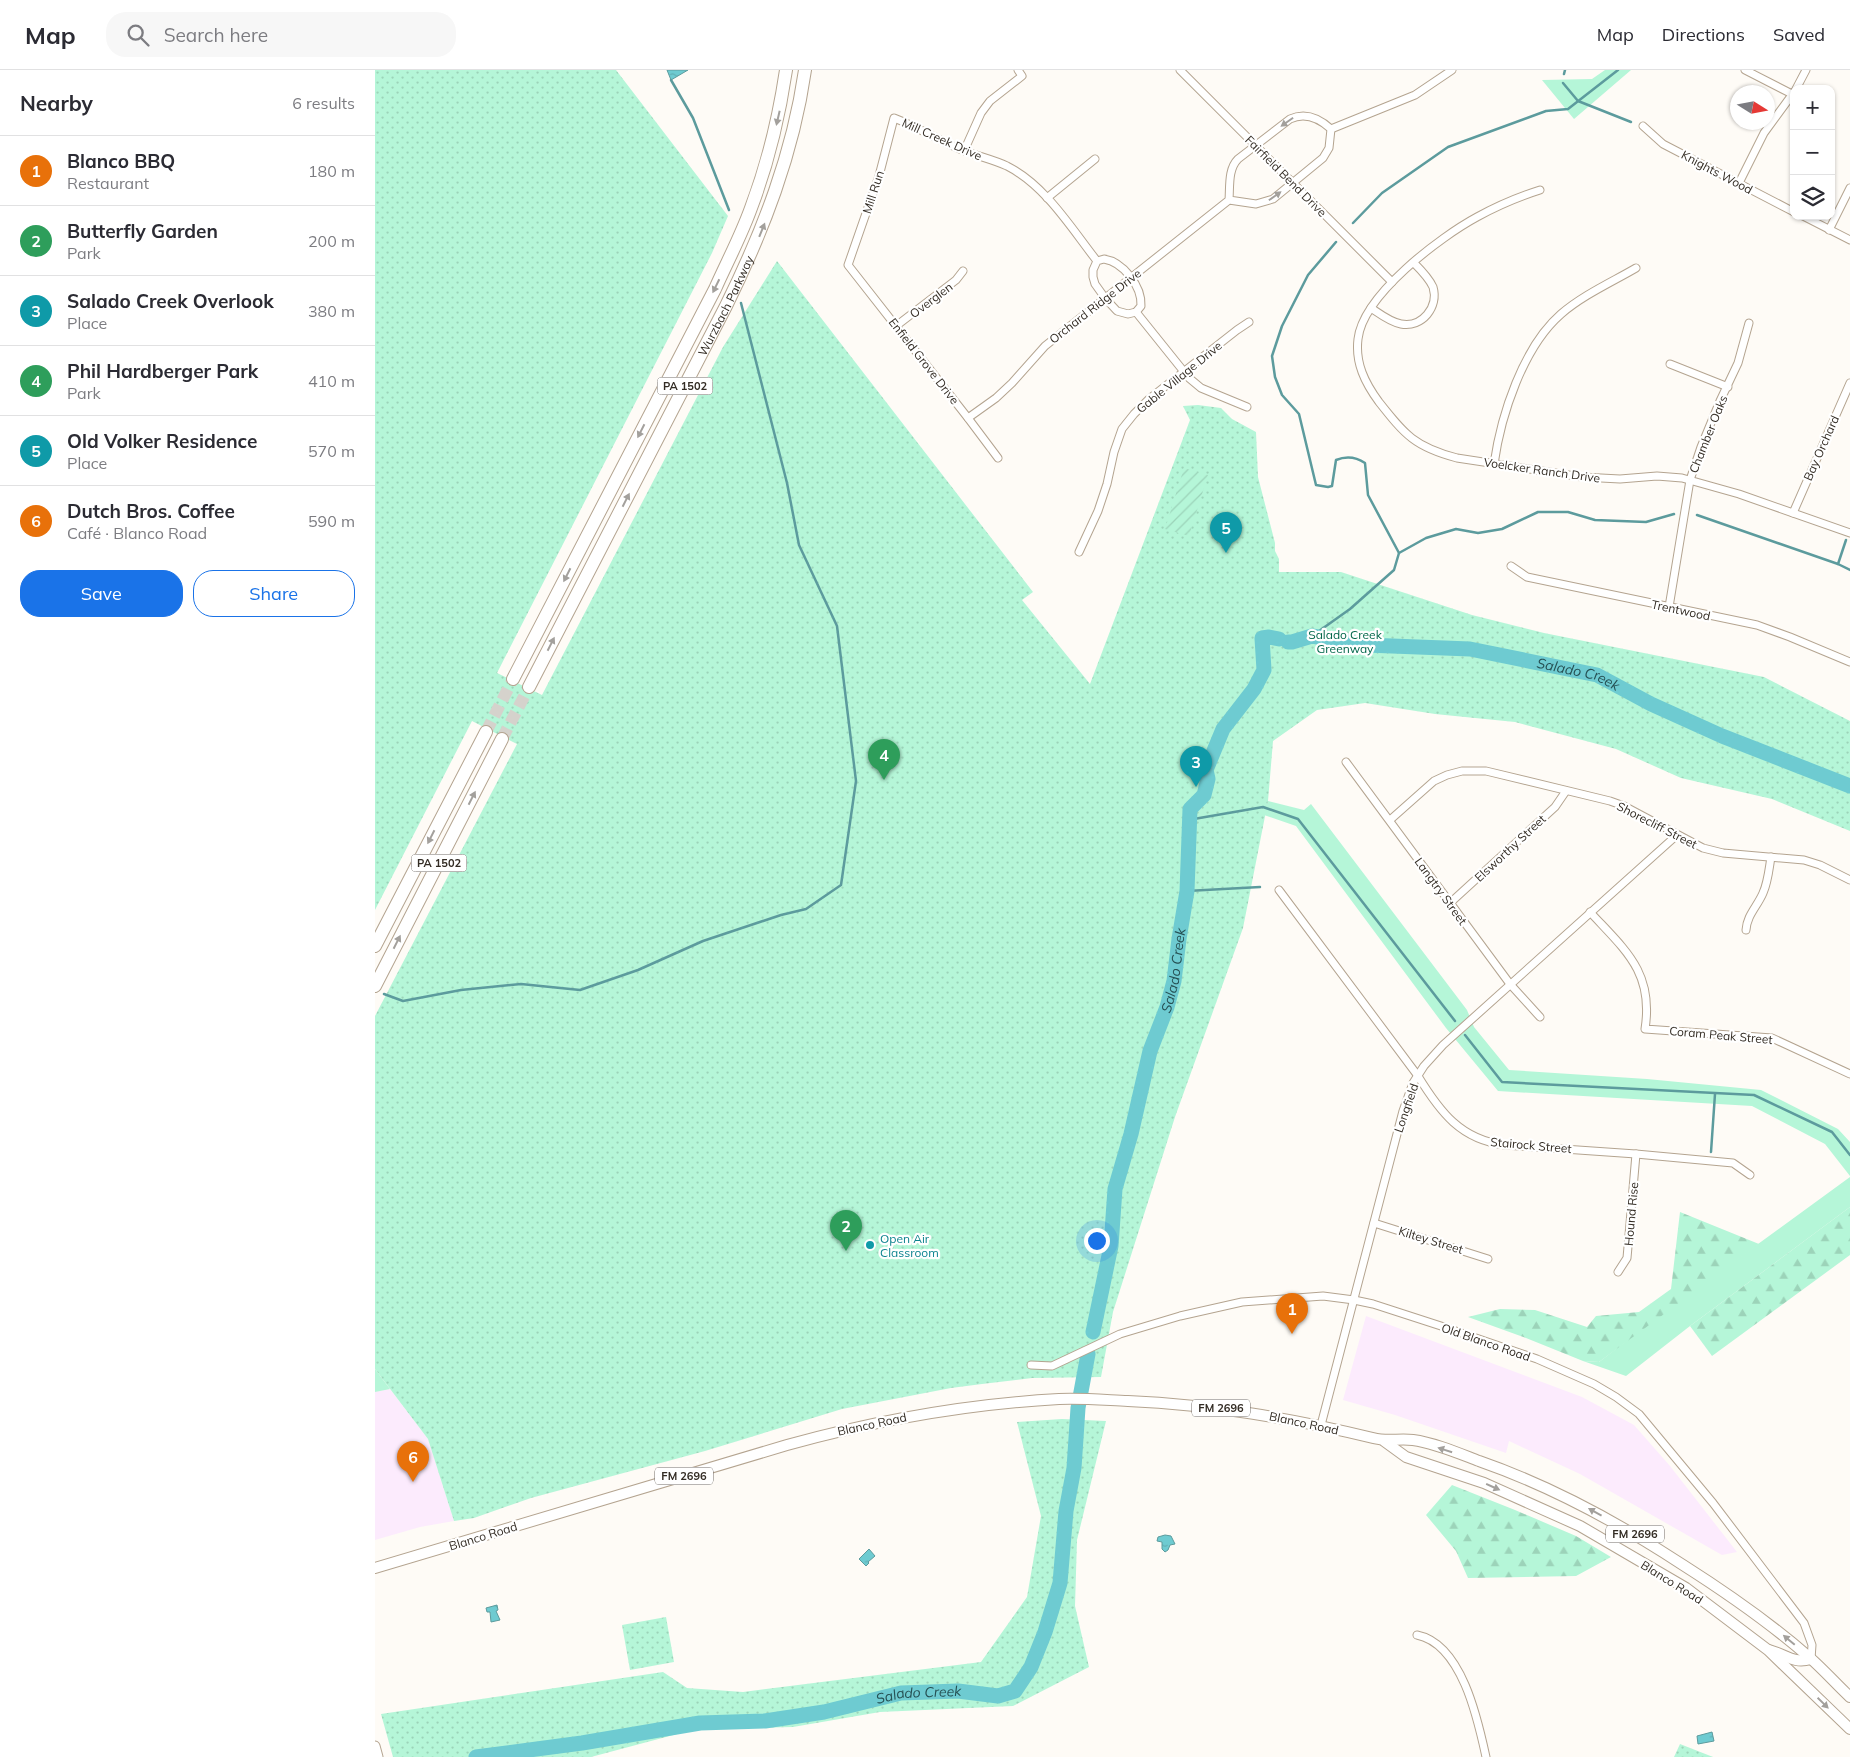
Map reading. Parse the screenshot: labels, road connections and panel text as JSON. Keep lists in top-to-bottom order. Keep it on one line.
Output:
{"streets":{"highway":["Wurzbach Parkway","PA 1502"],"main road":["FM 2696","Blanco Road"],"street":["Mill Creek Drive","Knights Wood","Fairfield Bend Drive","Mill Run","Overglen","Orchard Ridge Drive","Enfield Grove Drive","Gable Village Drive","Chamber Oaks","Bay Orchard","Voelcker Ranch Drive","Trentwood","Shorecliff Street","Elsworthy Street","Langtry Street","Coram Peak Street","Longfield","Stairock Street","Hound Rise","Kiltey Street","Old Blanco Road"]},"crossings":[["Mill Creek Drive","Mill Run"],["Fairfield Bend Drive","Voelcker Ranch Drive"],["Mill Run","Enfield Grove Drive"],["Overglen","Enfield Grove Drive"],["Orchard Ridge Drive","Enfield Grove Drive"],["Chamber Oaks","Voelcker Ranch Drive"],["Chamber Oaks","Trentwood"],["Bay Orchard","Voelcker Ranch Drive"],["Shorecliff Street","Elsworthy Street"],["Shorecliff Street","Langtry Street"],["Shorecliff Street","Longfield"],["Elsworthy Street","Langtry Street"],["Langtry Street","Longfield"],["Coram Peak Street","Longfield"],["Longfield","Stairock Street"],["Longfield","Kiltey Street"],["Longfield","Old Blanco Road"],["Longfield","Blanco Road"],["Stairock Street","Hound Rise"],["Old Blanco Road","Blanco Road"]],"water":["Salado Creek"],"parks":["Salado Creek Greenway"],"places":["Open Air Classroom"],"north":"right","page":{"header":"Map","search":"Search here","nav":["Map","Directions","Saved"],"heading":["Nearby","6 results"],"map_buttons":["+","−"],"list":[{"mark":"1","name":"Blanco BBQ","note":"Restaurant","value":"180 m"},{"mark":"2","name":"Butterfly Garden","note":"Park","value":"200 m"},{"mark":"3","name":"Salado Creek Overlook","note":"Place","value":"380 m"},{"mark":"4","name":"Phil Hardberger Park","note":"Park","value":"410 m"},{"mark":"5","name":"Old Volker Residence","note":"Place","value":"570 m"},{"mark":"6","name":"Dutch Bros. Coffee","note":"Café · Blanco Road","value":"590 m"}],"pins":["5","4","3","2","1","6"],"buttons":["Save","Share"]}}
